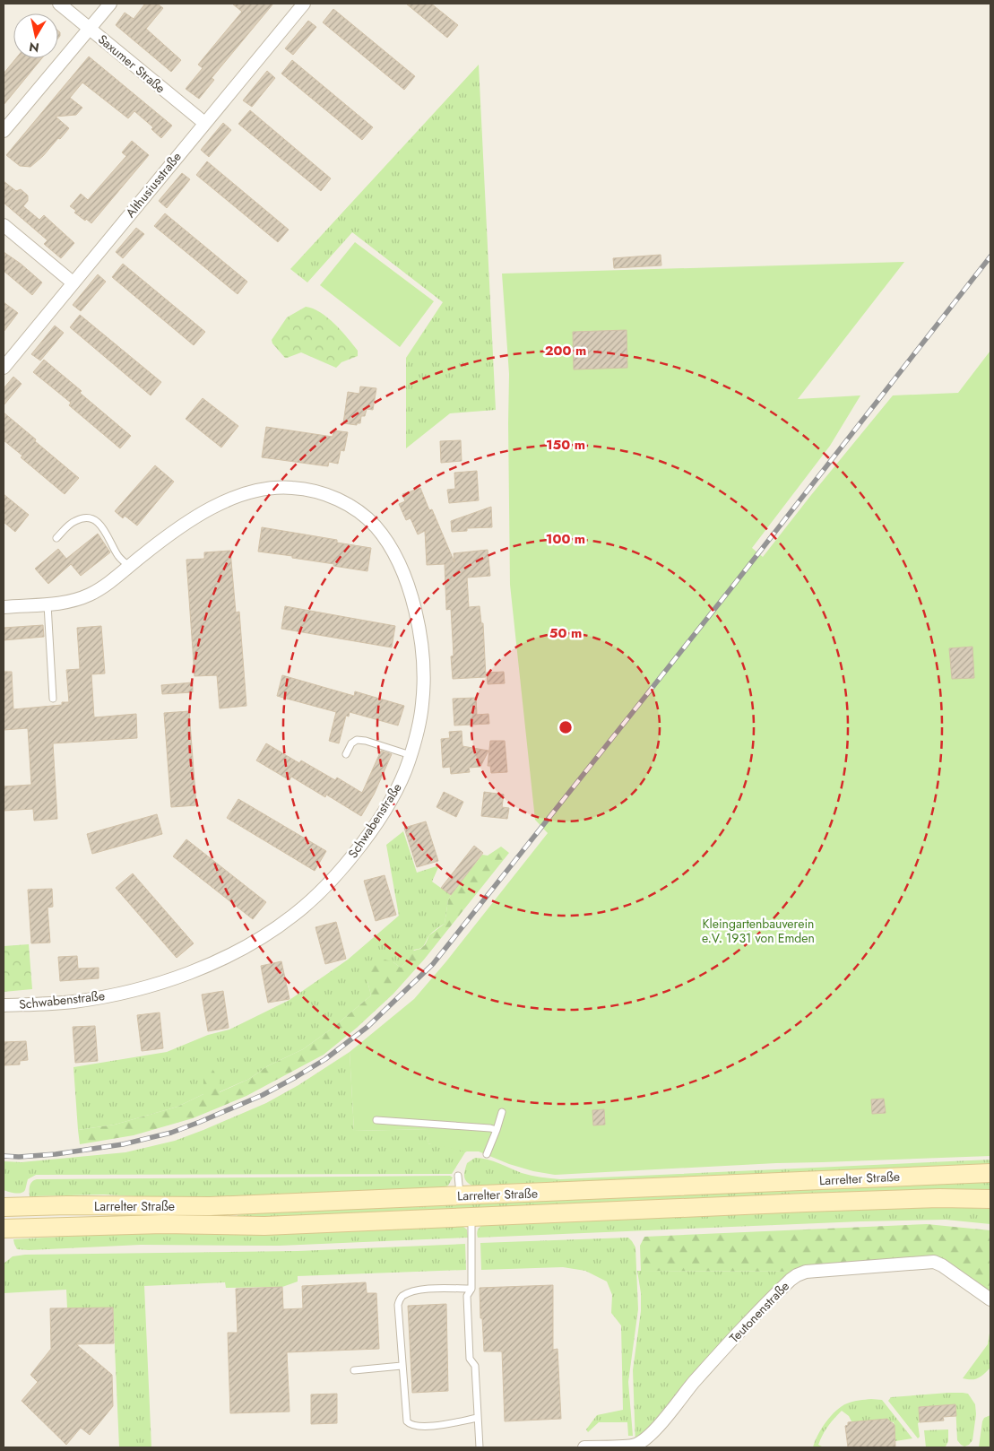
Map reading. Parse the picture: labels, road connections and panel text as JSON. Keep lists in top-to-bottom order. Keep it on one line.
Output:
{"streets":{"street":["Saxumer Straße","Althusiusstraße","Schwabenstraße","Larrelter Straße","Teutonenstraße"]},"crossings":[["Saxumer Straße","Althusiusstraße"]],"parks":["Kleingartenbauverein e.V. 1931 von Emden"],"north":"bottom","rings":["200 m","150 m","100 m","50 m"]}
